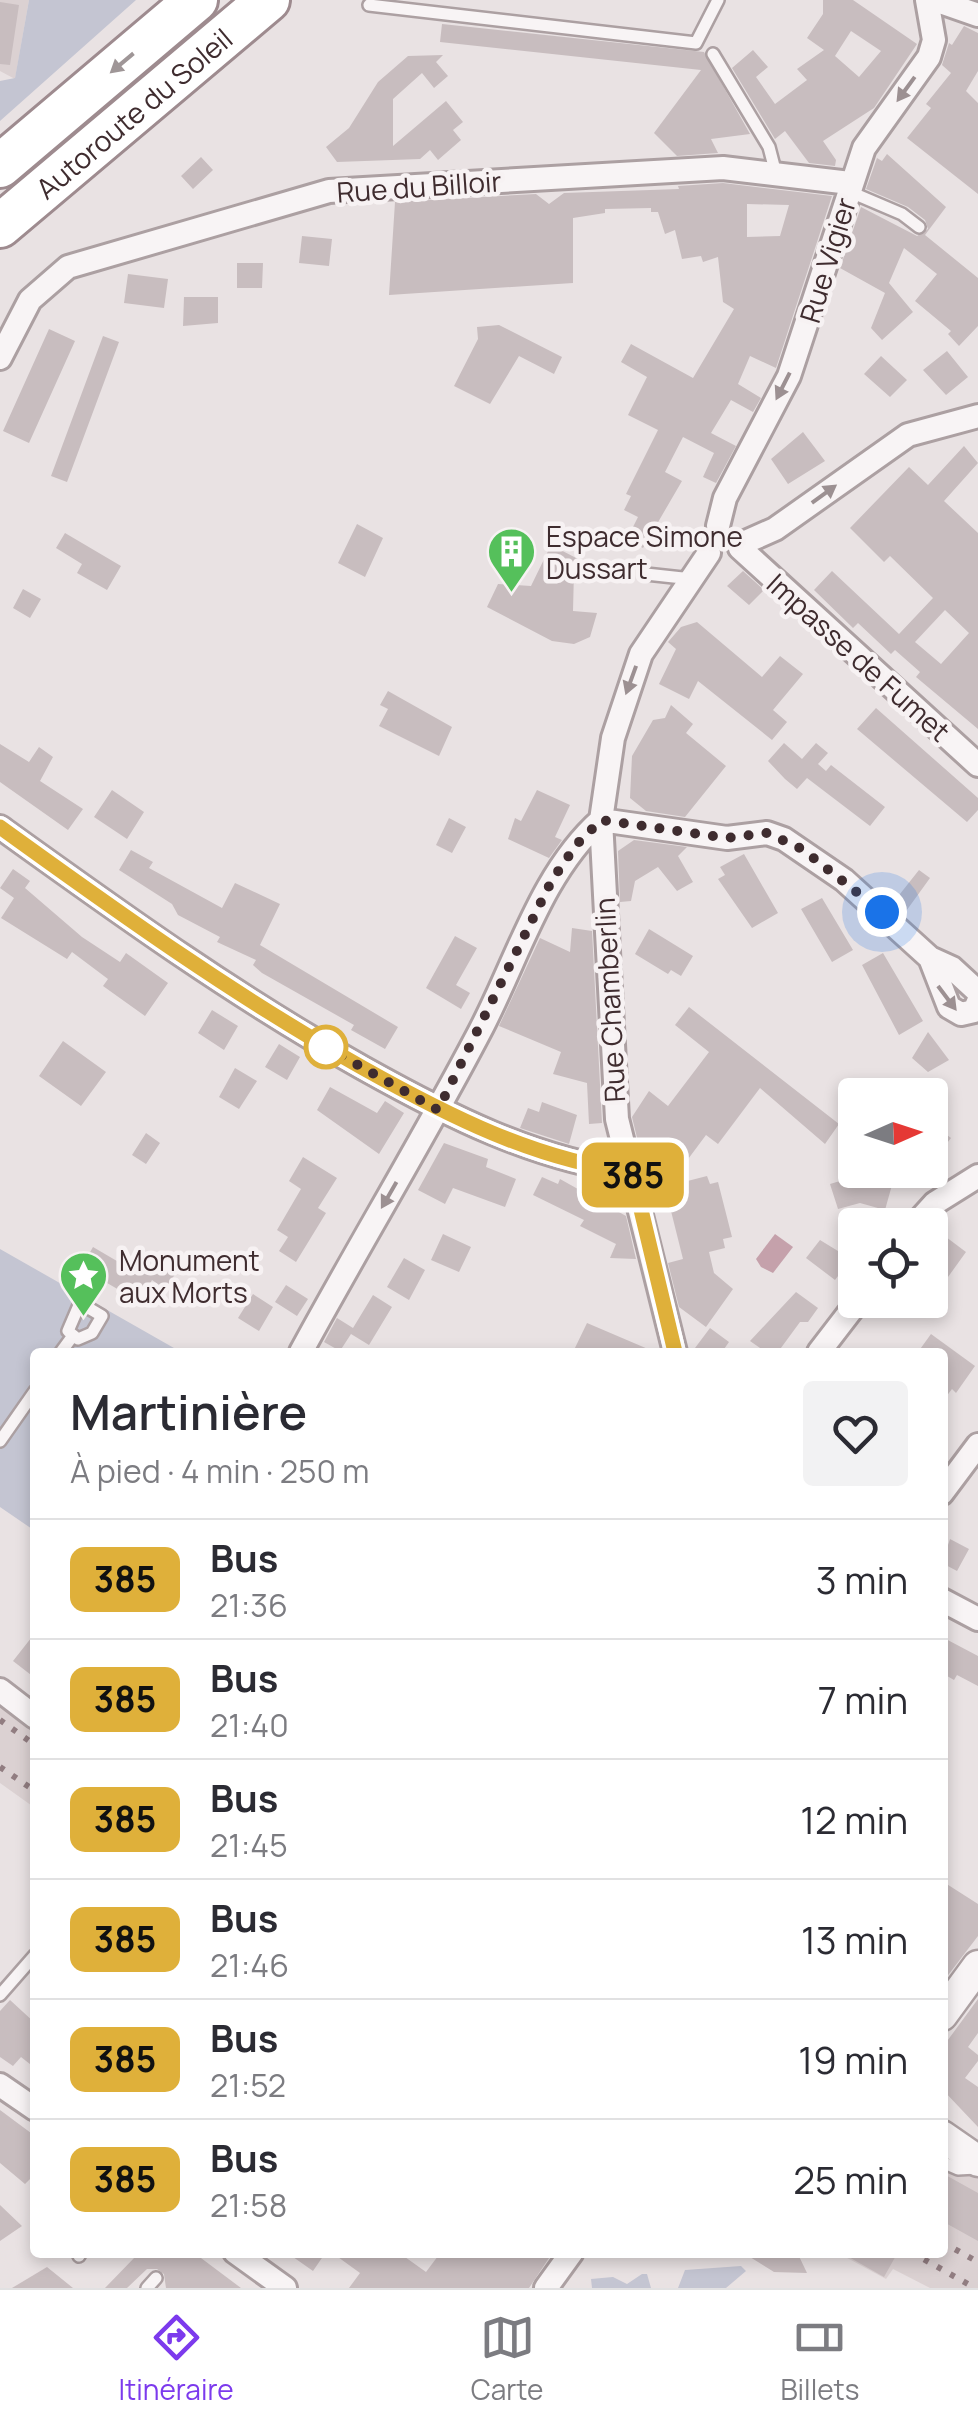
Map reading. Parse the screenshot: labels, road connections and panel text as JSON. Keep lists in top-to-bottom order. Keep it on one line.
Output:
{"streets":{"highway":["Autoroute du Soleil"],"street":["Rue du Billoir","Rue Vigier","Impasse de Fumet","Rue Chamberlin"]},"crossings":[["Rue du Billoir","Rue Vigier"],["Rue Vigier","Impasse de Fumet"]],"one_way":["Rue Vigier"],"places":{"building":["Espace Simone Dussart"],"place":["Monument aux Morts"]},"lines":["bus line 385"],"north":"right","page":{"on_map":"385","heading":["Martinière","À pied · 4 min · 250 m"],"list":[{"mark":"385","name":"Bus","note":"21:36","value":"3 min"},{"mark":"385","name":"Bus","note":"21:40","value":"7 min"},{"mark":"385","name":"Bus","note":"21:45","value":"12 min"},{"mark":"385","name":"Bus","note":"21:46","value":"13 min"},{"mark":"385","name":"Bus","note":"21:52","value":"19 min"},{"mark":"385","name":"Bus","note":"21:58","value":"25 min"}],"tabs":["Itinéraire","Carte","Billets"]}}
